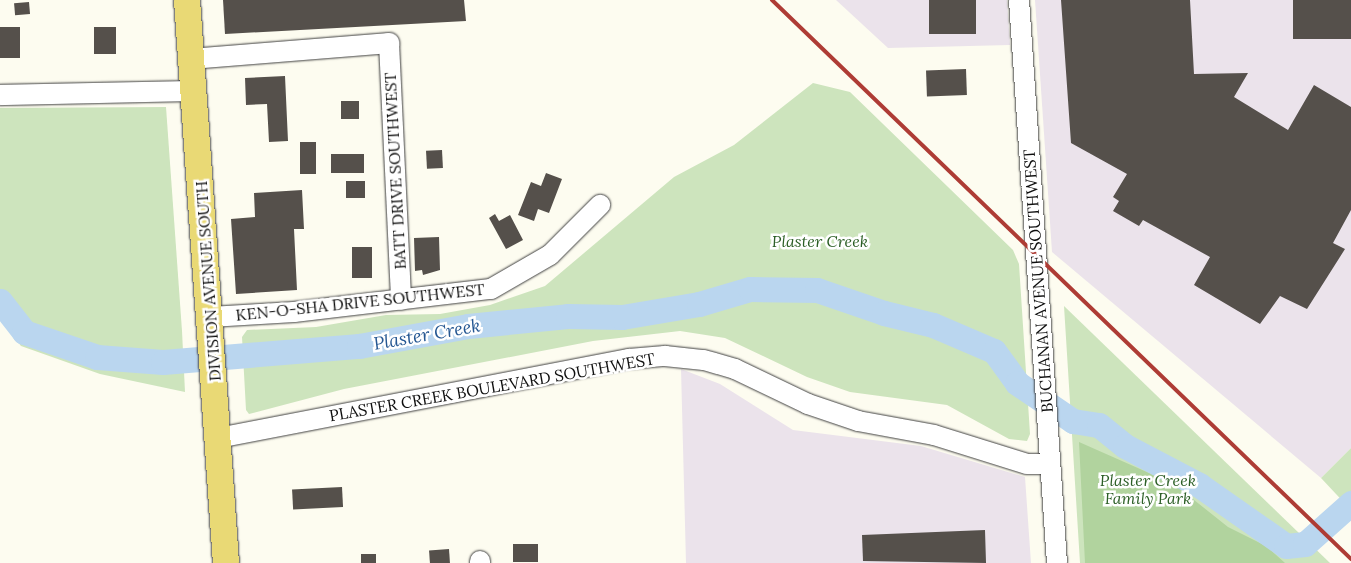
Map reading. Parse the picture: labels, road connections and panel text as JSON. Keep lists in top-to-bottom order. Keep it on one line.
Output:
{"streets":{"main road":["DIVISION AVENUE SOUTH"],"street":["BATT DRIVE SOUTHWEST","BUCHANAN AVENUE SOUTHWEST","KEN-O-SHA DRIVE SOUTHWEST","PLASTER CREEK BOULEVARD SOUTHWEST"]},"crossings":[["BATT DRIVE SOUTHWEST","DIVISION AVENUE SOUTH"],["BATT DRIVE SOUTHWEST","KEN-O-SHA DRIVE SOUTHWEST"],["DIVISION AVENUE SOUTH","KEN-O-SHA DRIVE SOUTHWEST"],["DIVISION AVENUE SOUTH","PLASTER CREEK BOULEVARD SOUTHWEST"],["BUCHANAN AVENUE SOUTHWEST","PLASTER CREEK BOULEVARD SOUTHWEST"]],"water":["Plaster Creek"],"parks":["Plaster Creek","Plaster Creek Family Park"]}
